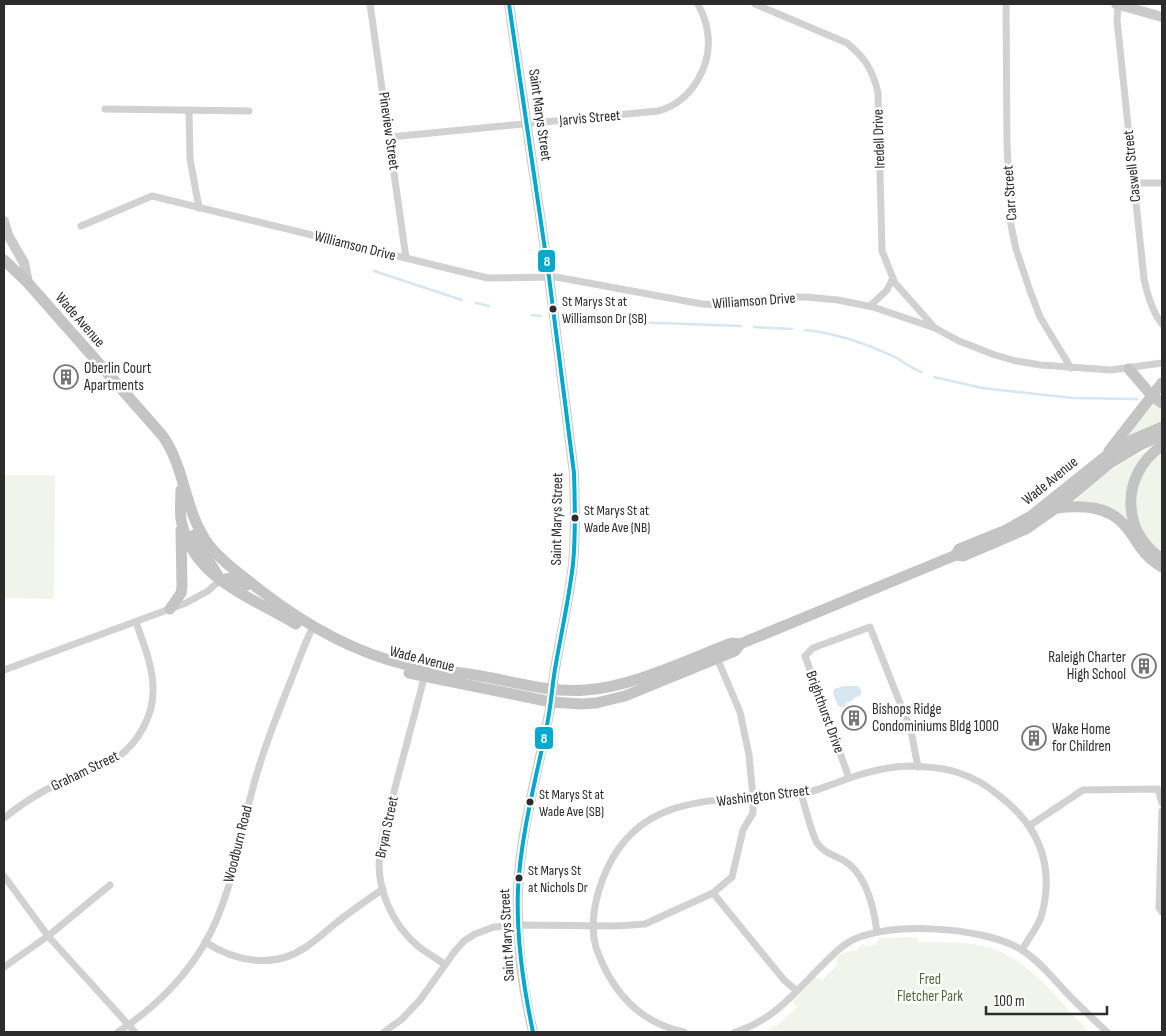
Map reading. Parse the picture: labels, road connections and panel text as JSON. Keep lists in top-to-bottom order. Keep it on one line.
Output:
{"streets":{"main road":["Saint Marys Street","Wade Avenue"],"street":["Jarvis Street","Pineview Street","Iredell Drive","Caswell Street","Carr Street","Williamson Drive","Brighthurst Drive","Graham Street","Washington Street","Bryan Street","Woodburn Road"]},"crossings":[["Saint Marys Street","Jarvis Street"],["Saint Marys Street","Williamson Drive"],["Saint Marys Street","Wade Avenue"],["Jarvis Street","Pineview Street"],["Pineview Street","Williamson Drive"],["Iredell Drive","Williamson Drive"],["Carr Street","Williamson Drive"],["Wade Avenue","Bryan Street"],["Wade Avenue","Woodburn Road"],["Brighthurst Drive","Washington Street"]],"parks":["Fred Fletcher Park"],"places":{"other":["St Marys St at Williamson Dr (SB)","St Marys St at Wade Ave (NB)","St Marys St at Wade Ave (SB)","St Marys St at Nichols Dr"],"building":["Oberlin Court Apartments","Raleigh Charter High School","Bishops Ridge Condominiums Bldg 1000","Wake Home for Children"]},"lines":["transit line 8"],"scale_bar":"100 m"}
